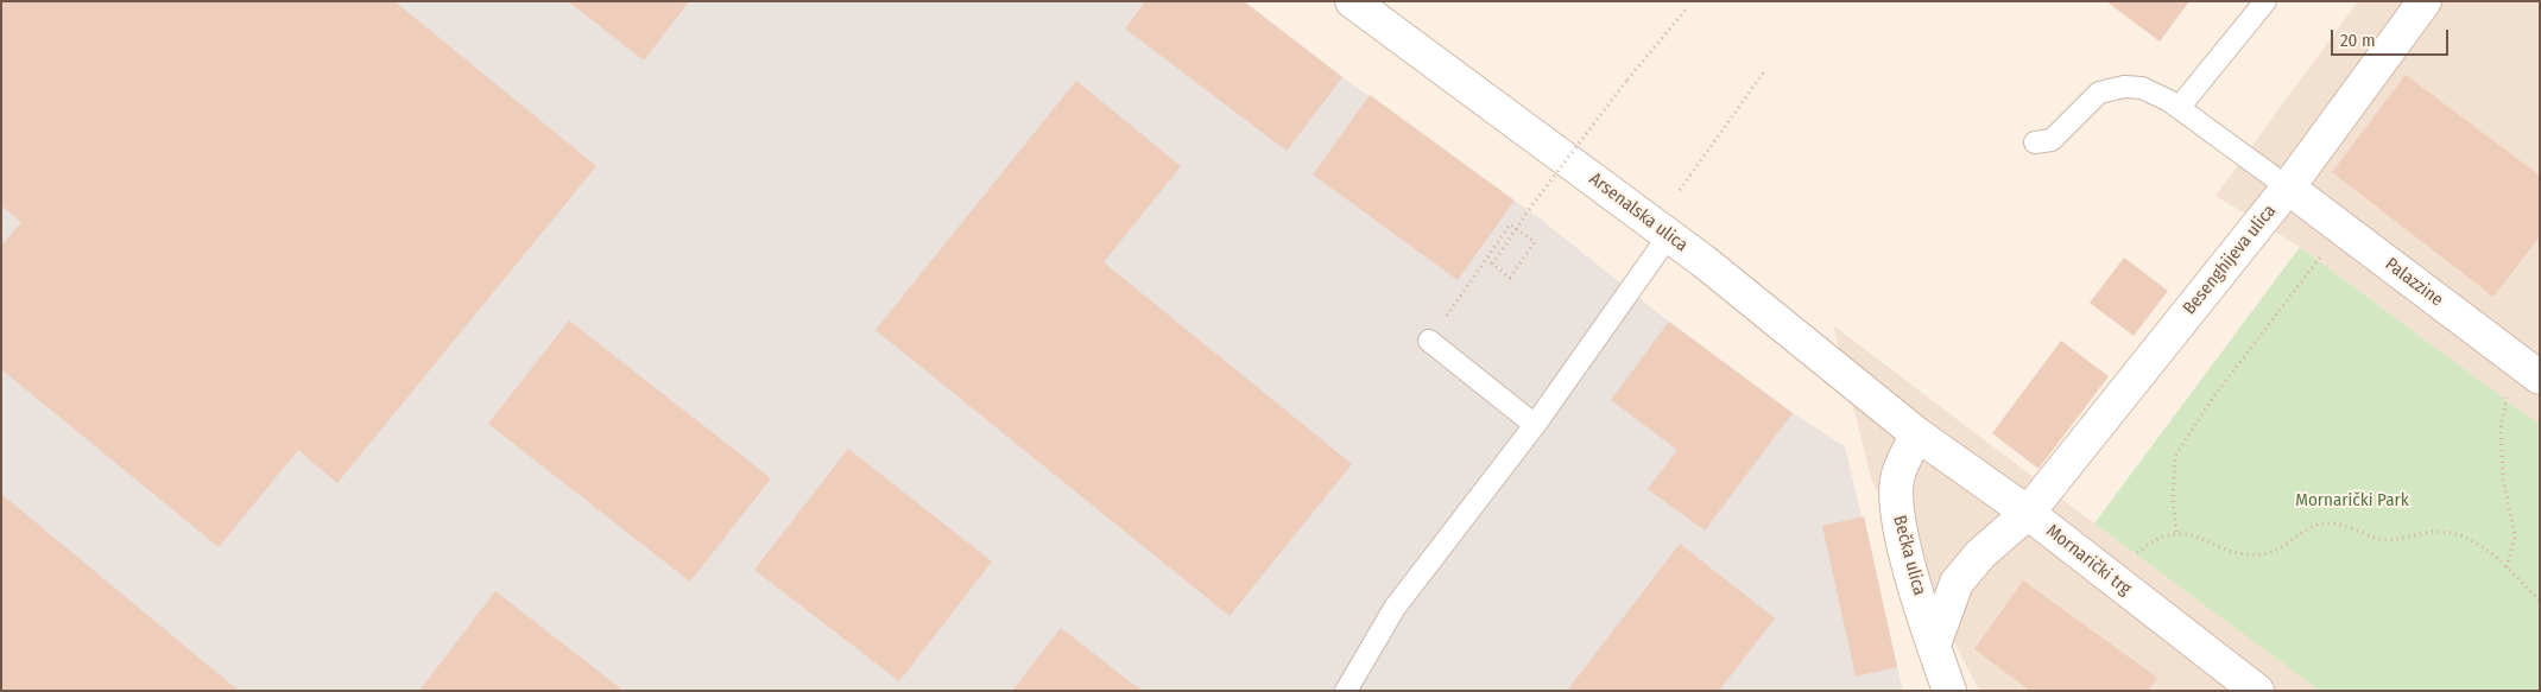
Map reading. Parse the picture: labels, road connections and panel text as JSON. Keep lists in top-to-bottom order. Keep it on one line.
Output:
{"streets":{"main road":["Arsenalska ulica","Besenghijeva ulica","Palazzine","Bečka ulica","Mornarički trg"]},"crossings":[["Arsenalska ulica","Bečka ulica"],["Arsenalska ulica","Mornarički trg"],["Besenghijeva ulica","Palazzine"],["Besenghijeva ulica","Bečka ulica"],["Besenghijeva ulica","Mornarički trg"],["Bečka ulica","Mornarički trg"]],"parks":["Mornarički Park"],"scale_bar":"20 m"}
